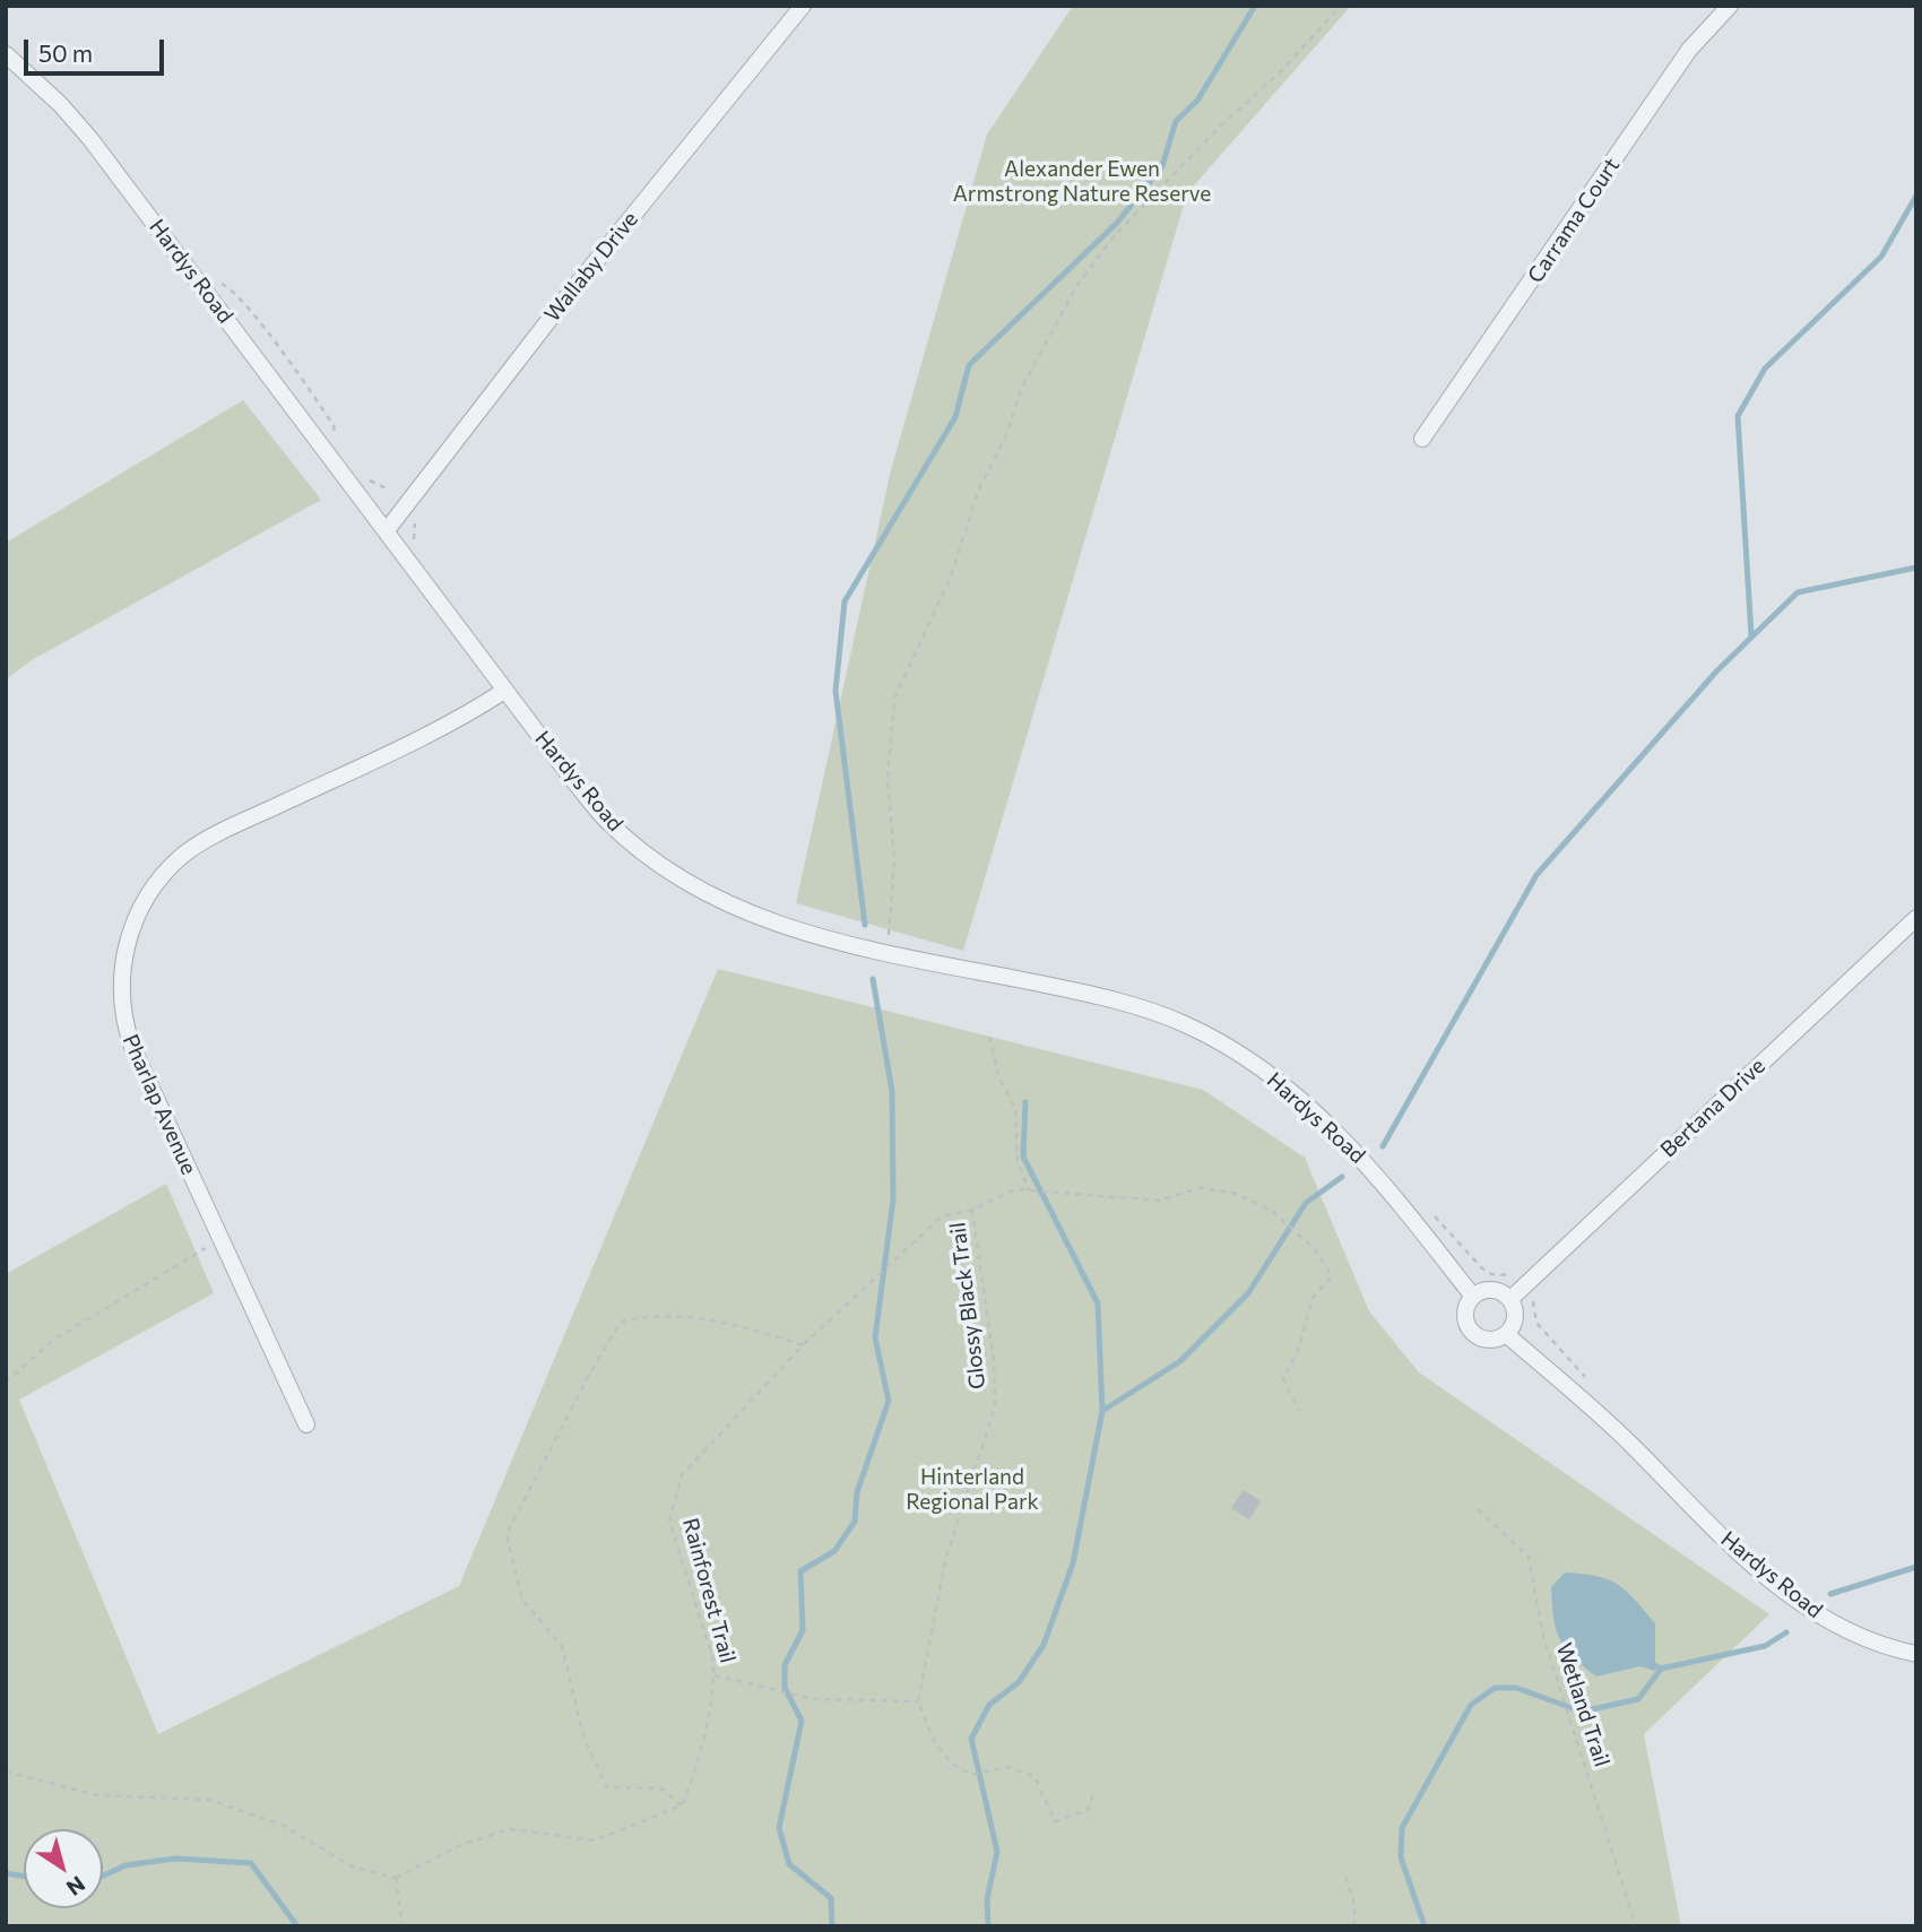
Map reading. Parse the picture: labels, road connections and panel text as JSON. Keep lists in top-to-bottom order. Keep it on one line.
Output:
{"streets":{"street":["Carrama Court","Wallaby Drive","Hardys Road","Pharlap Avenue","Bertana Drive"],"path":["Glossy Black Trail","Rainforest Trail","Wetland Trail"]},"crossings":[["Wallaby Drive","Hardys Road"],["Hardys Road","Pharlap Avenue"],["Hardys Road","Bertana Drive"],["Glossy Black Trail","Rainforest Trail"]],"parks":["Alexander Ewen Armstrong Nature Reserve","Hinterland Regional Park"],"scale_bar":"50 m","north":"bottom right"}
